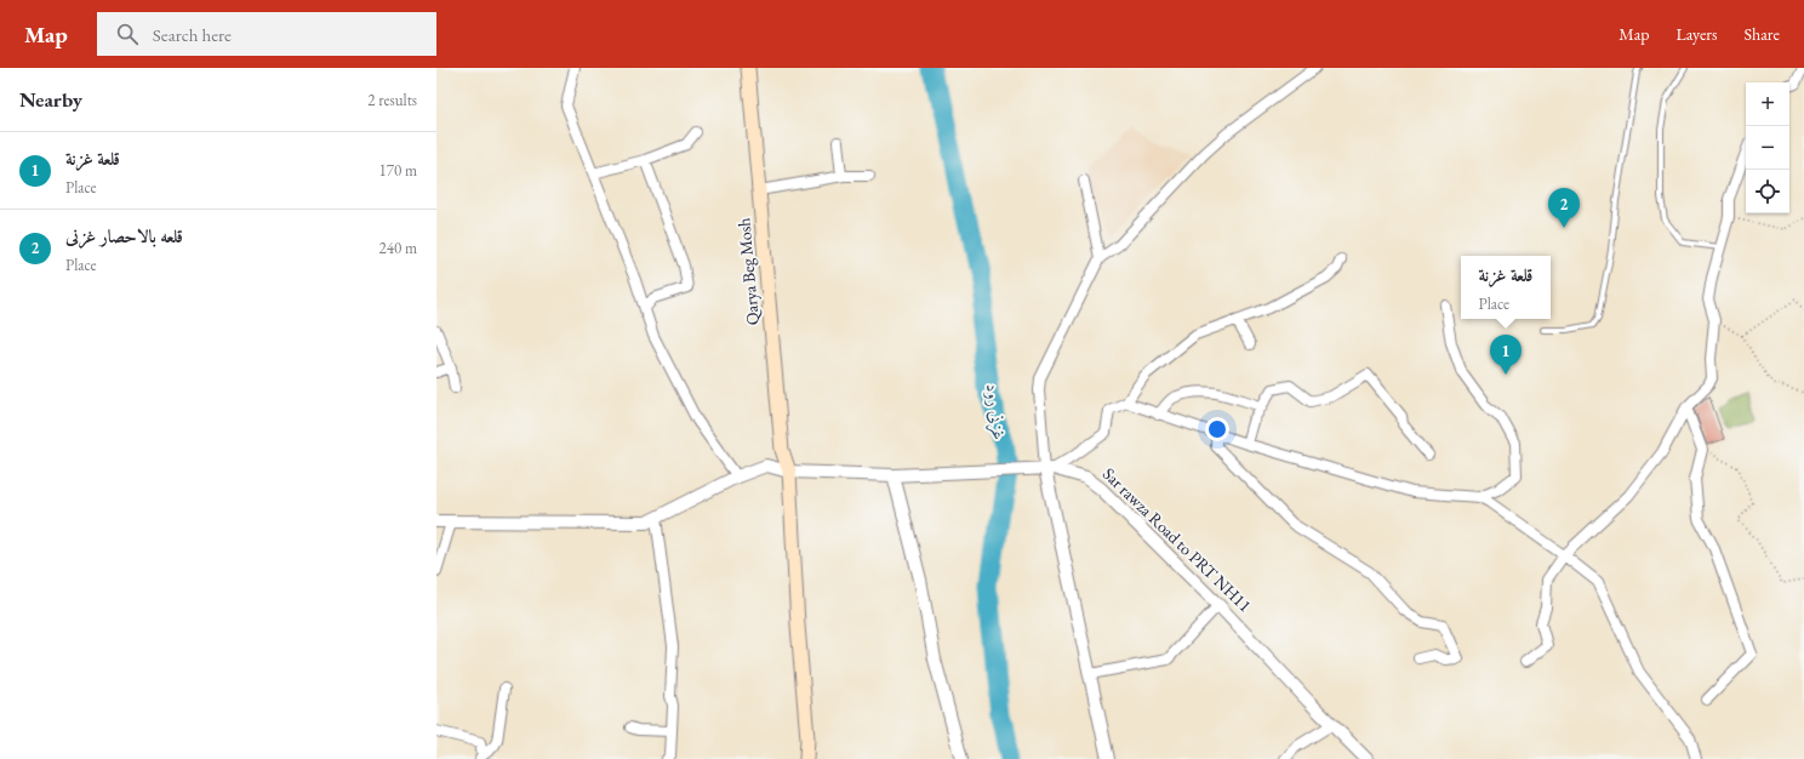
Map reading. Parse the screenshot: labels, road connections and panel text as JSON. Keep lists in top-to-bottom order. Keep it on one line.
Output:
{"streets":{"main road":["Qarya Beg Mosh"],"street":["Sar rawza Road to PRT NH11"]},"crossings":[["Qarya Beg Mosh","Sar rawza Road to PRT NH11"]],"water":["غزنی رود"],"page":{"header":"Map","search":"Search here","nav":["Map","Layers","Share"],"heading":["Nearby","2 results"],"map_buttons":["+","−"],"list":[{"mark":"1","name":"قلعة غزنة","note":"Place","value":"170 m"},{"mark":"2","name":"قلعه بالاحصار غزنی","note":"Place","value":"240 m"}],"pins":["2","1"],"popup":["قلعة غزنة","Place"]}}
